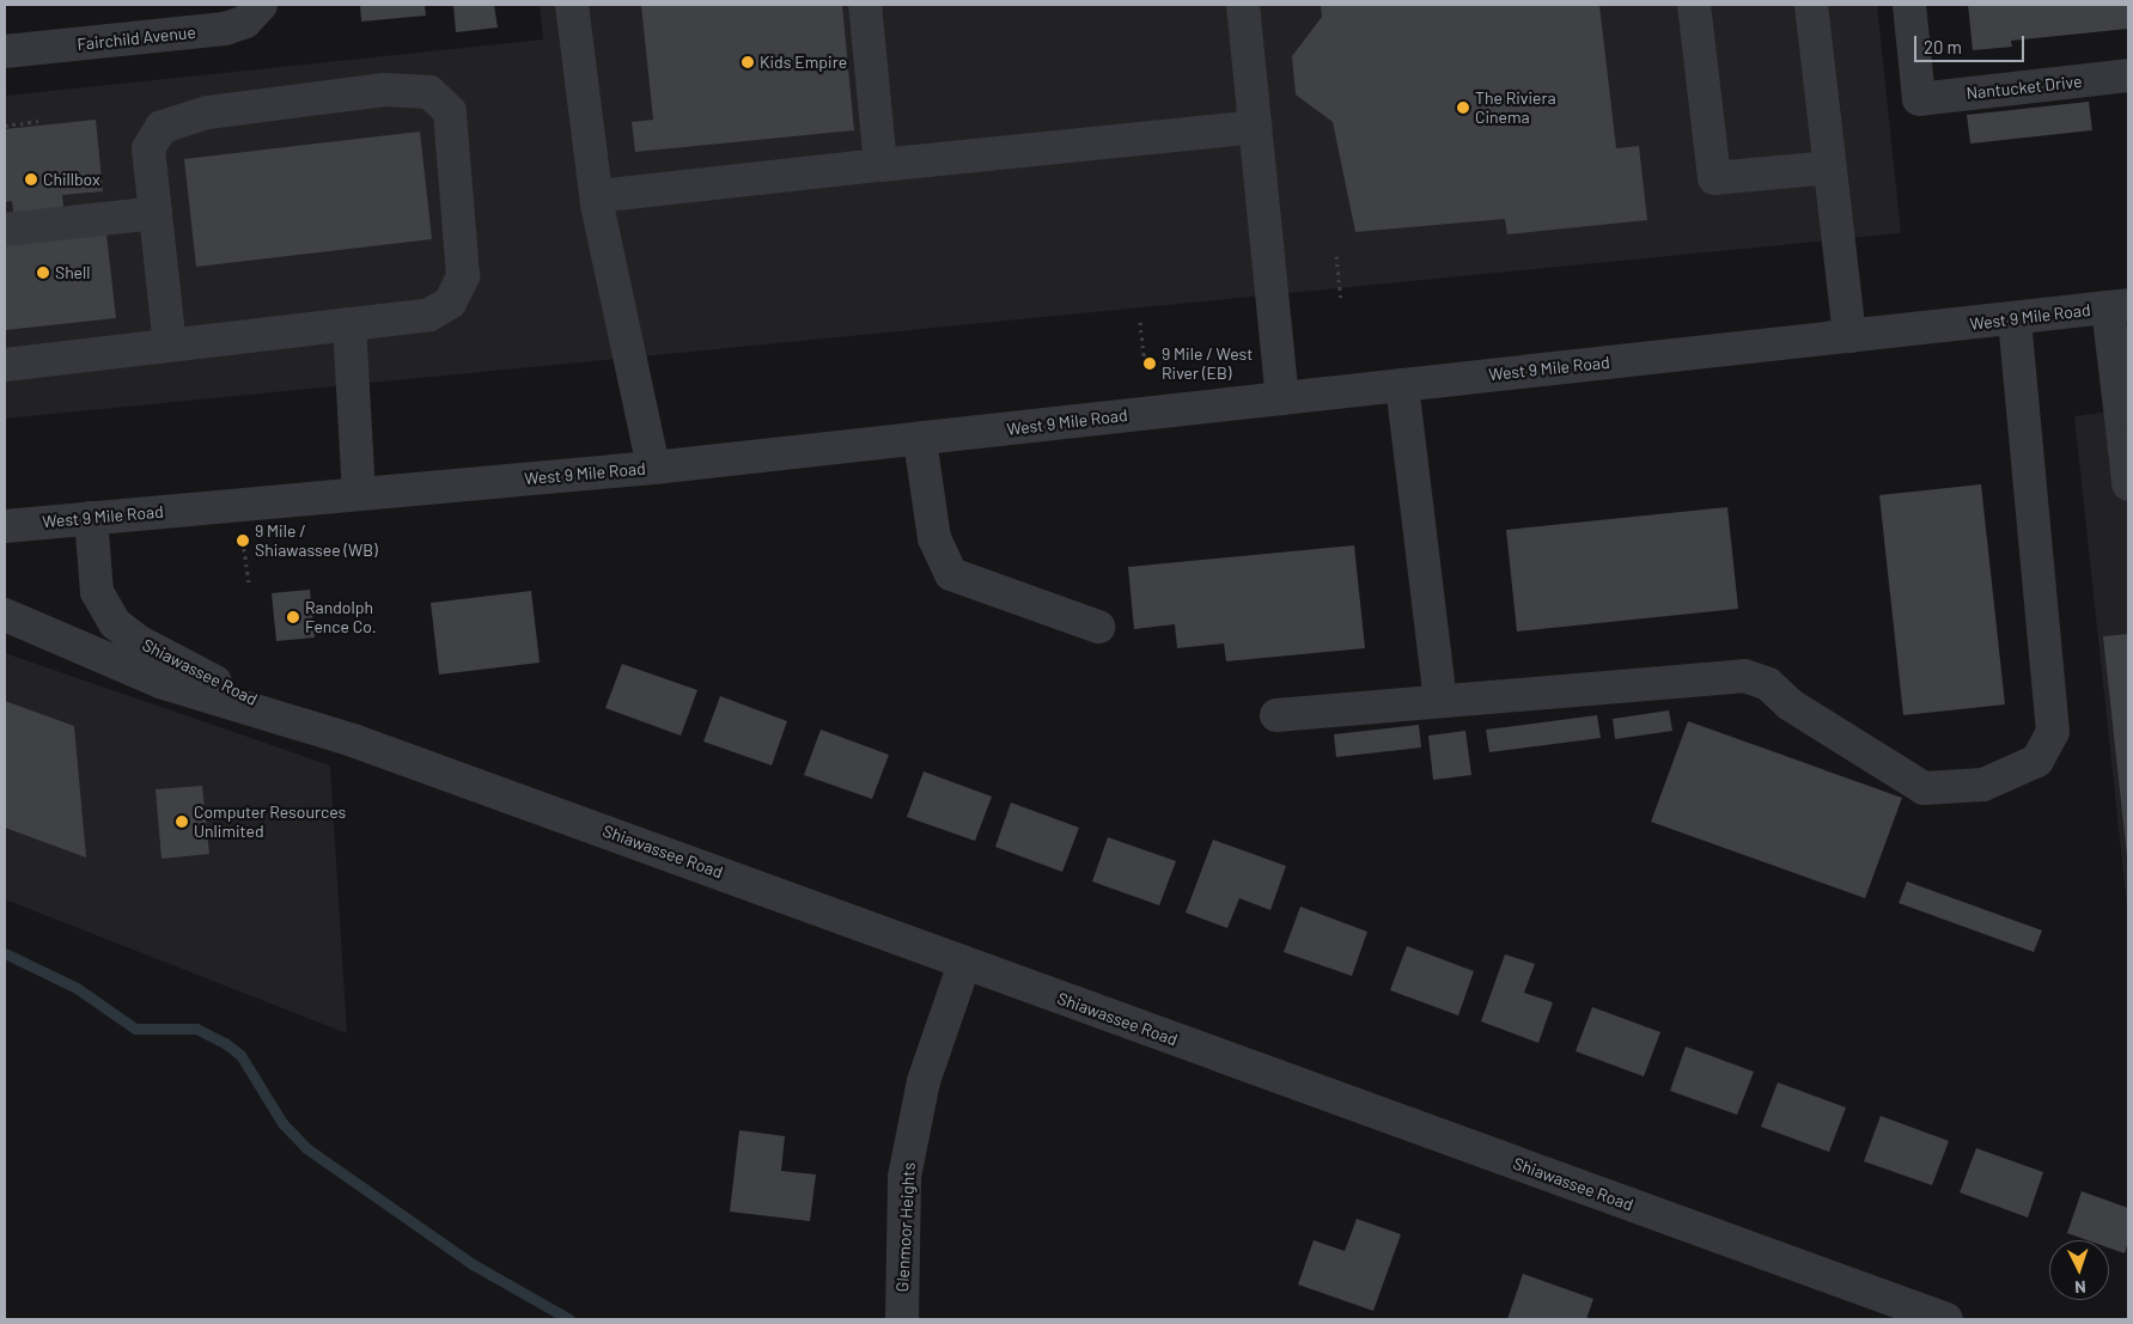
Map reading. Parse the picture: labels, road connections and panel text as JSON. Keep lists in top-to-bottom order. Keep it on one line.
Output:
{"streets":{"street":["Fairchild Avenue","Nantucket Drive","West 9 Mile Road","Shiawassee Road","Glenmoor Heights"]},"crossings":[["West 9 Mile Road","Shiawassee Road"],["Shiawassee Road","Glenmoor Heights"]],"places":["Kids Empire","The Riviera Cinema","Chillbox","Shell","9 Mile / West River (EB)","9 Mile / Shiawassee (WB)","Randolph Fence Co.","Computer Resources Unlimited"],"scale_bar":"20 m","north":"bottom"}
